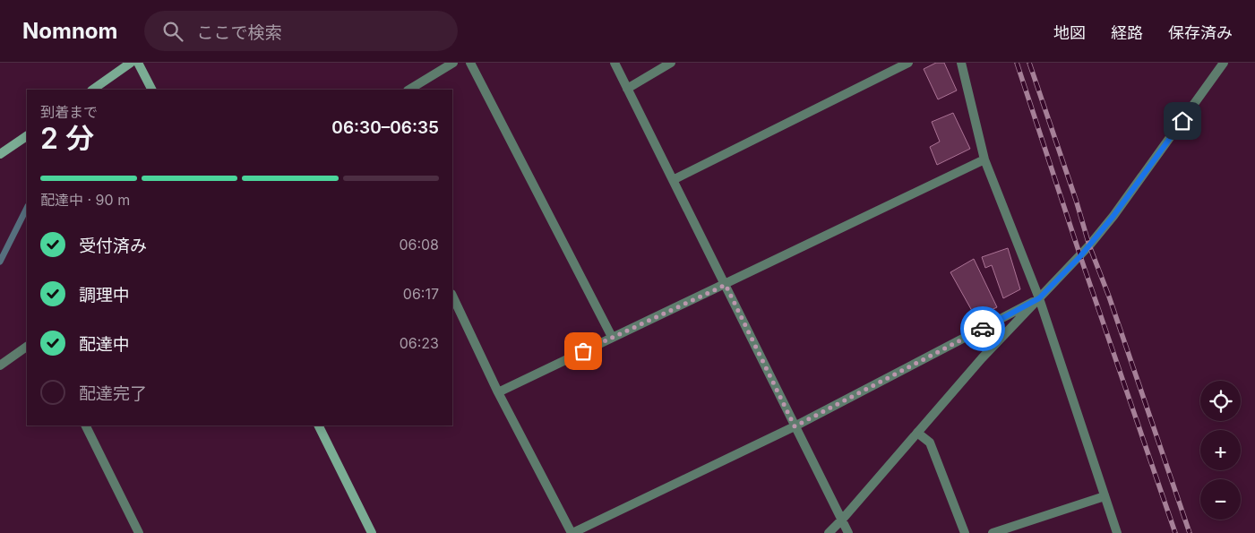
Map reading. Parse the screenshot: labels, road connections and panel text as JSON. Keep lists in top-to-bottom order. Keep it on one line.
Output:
{"page":{"header":"Nomnom","search":"ここで検索","nav":["地図","経路","保存済み"],"heading":["2 分","到着まで","06:30–06:35"],"bar":"配達中 · 90 m","list":[["受付済み","06:08"],["調理中","06:17"],["配達中","06:23"],"配達完了"],"map_buttons":["+","−"]}}
